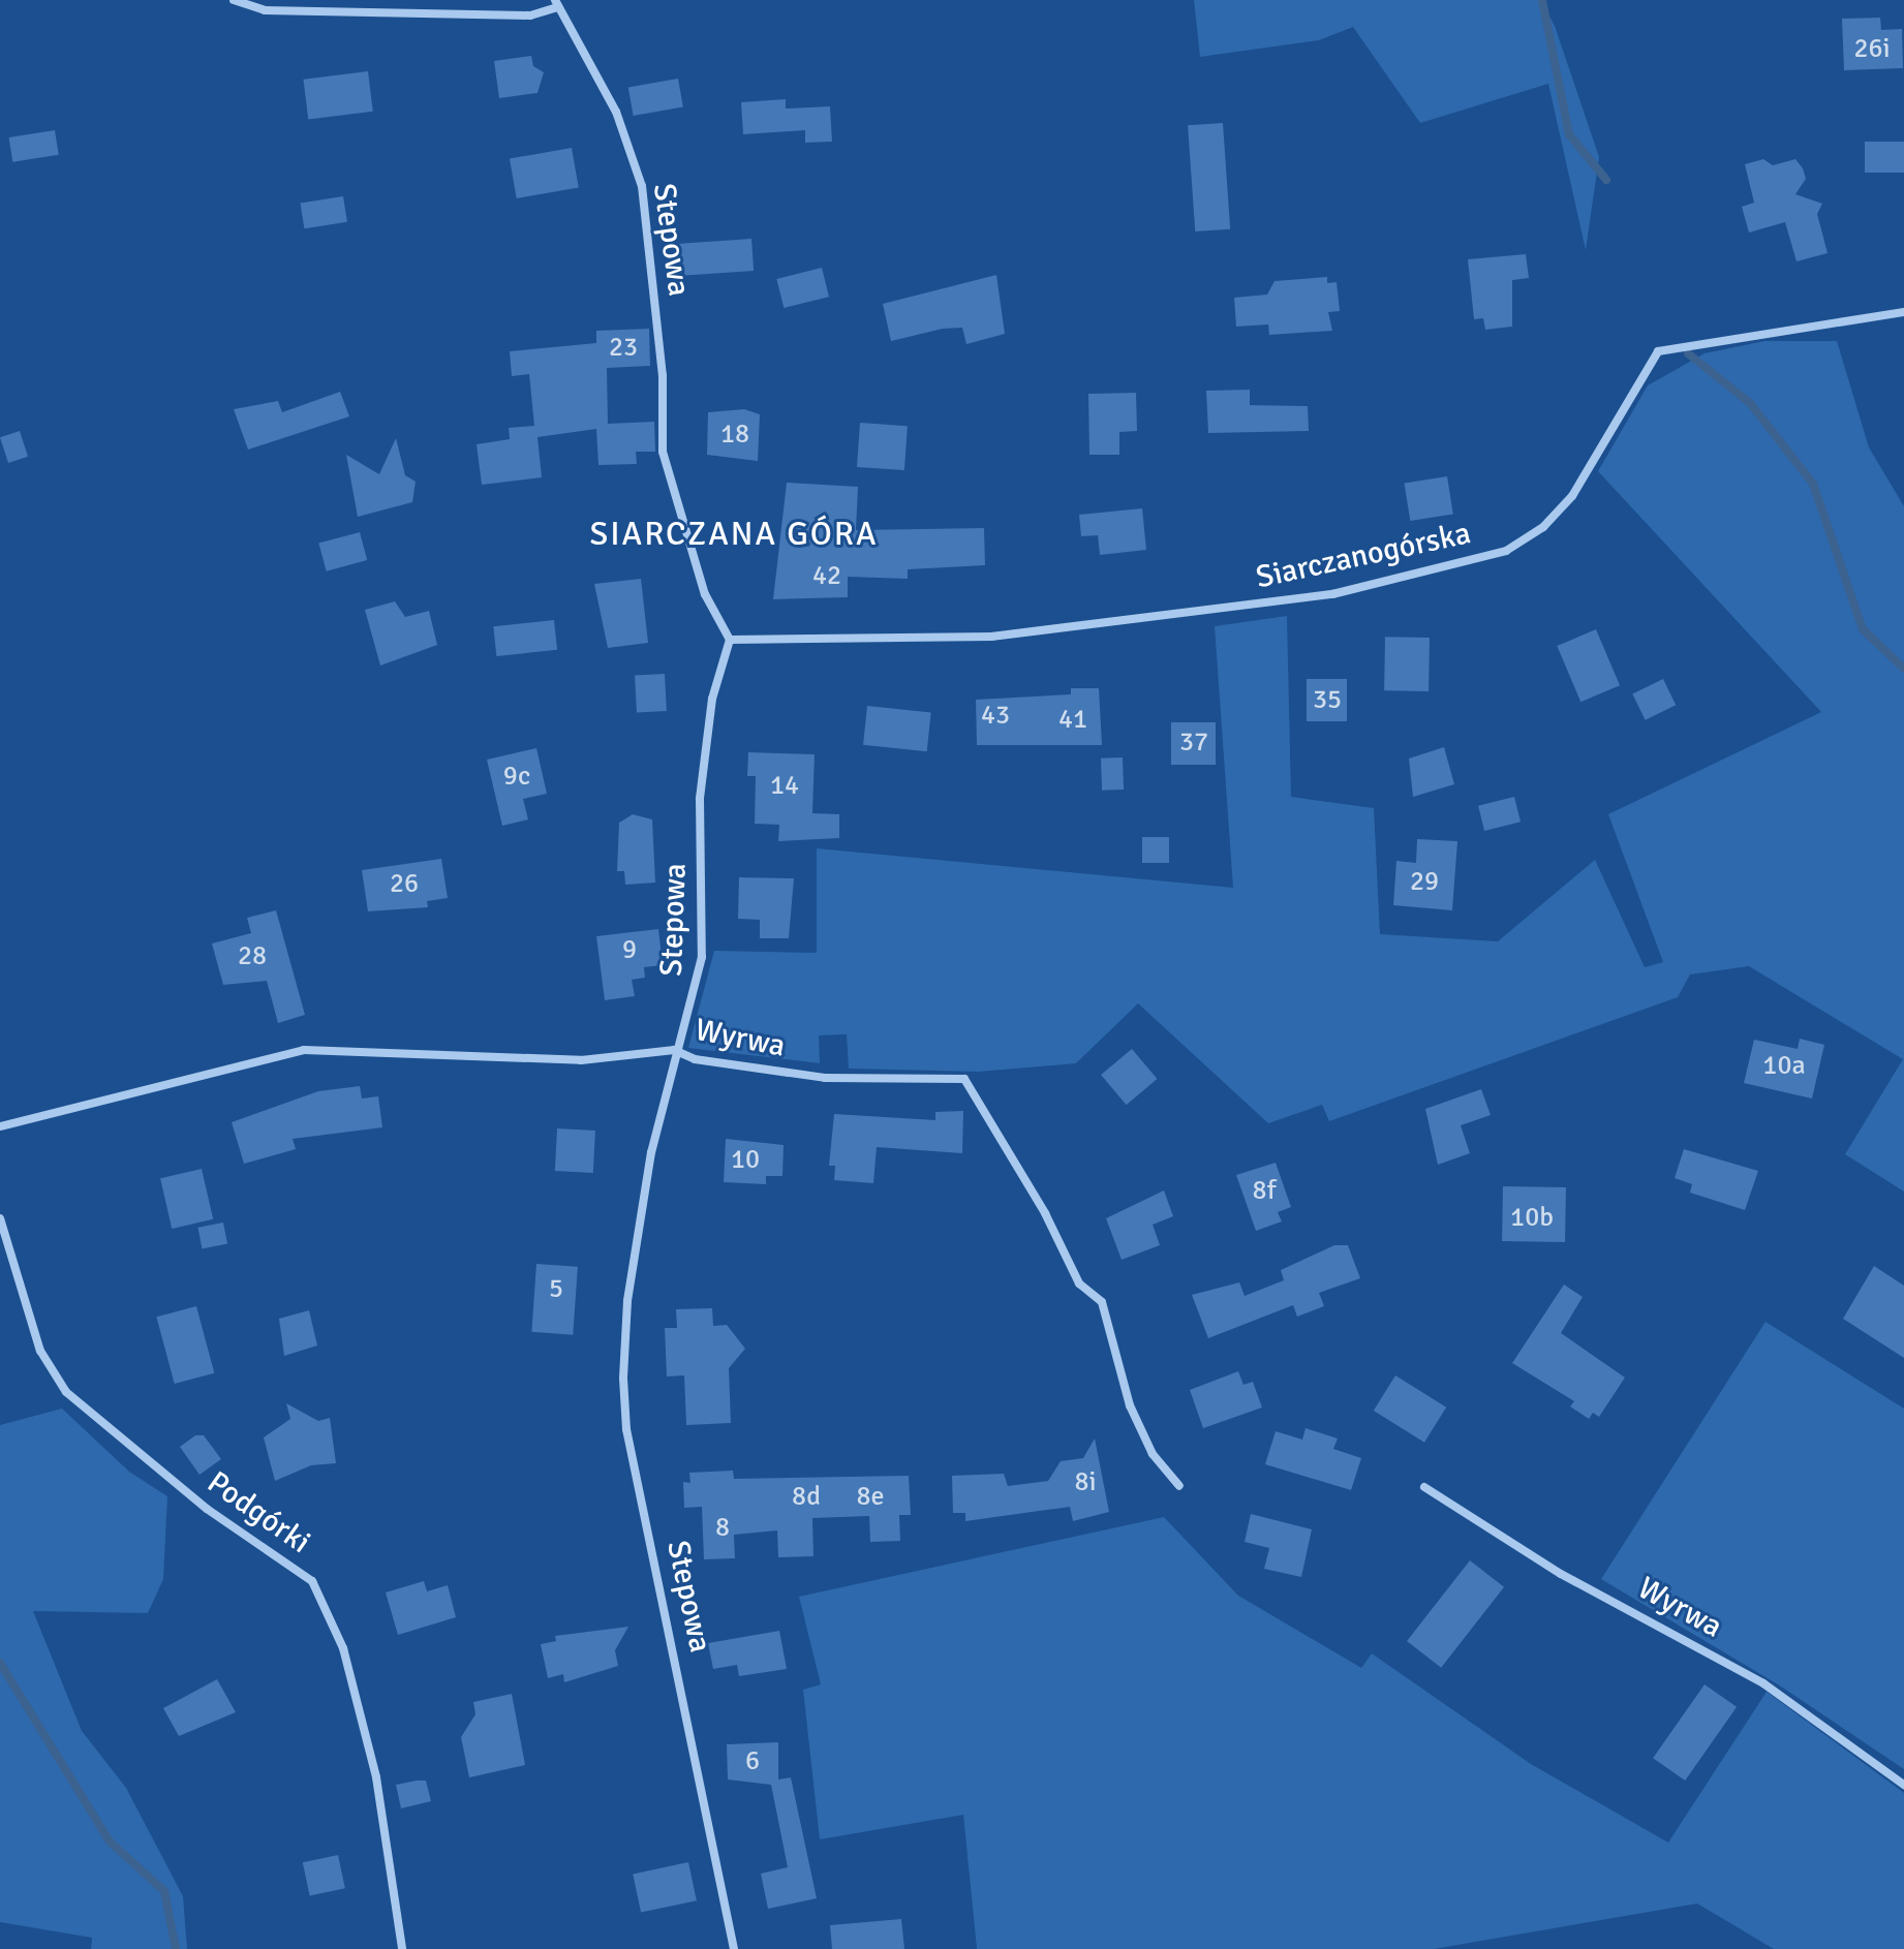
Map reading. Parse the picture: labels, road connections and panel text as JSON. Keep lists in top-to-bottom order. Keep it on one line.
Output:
{"streets":{"street":["Stepowa","Siarczanogórska","Wyrwa","Podgórki"]},"crossings":[["Stepowa","Siarczanogórska"],["Stepowa","Wyrwa"]],"districts":["SIARCZANA GÓRA"],"house_numbers":["26i","23","18","42","35","43","41","37","9c","14","29","26","9","28","10a","10","8f","10b","5","8i","8d","8e","8","6"]}
